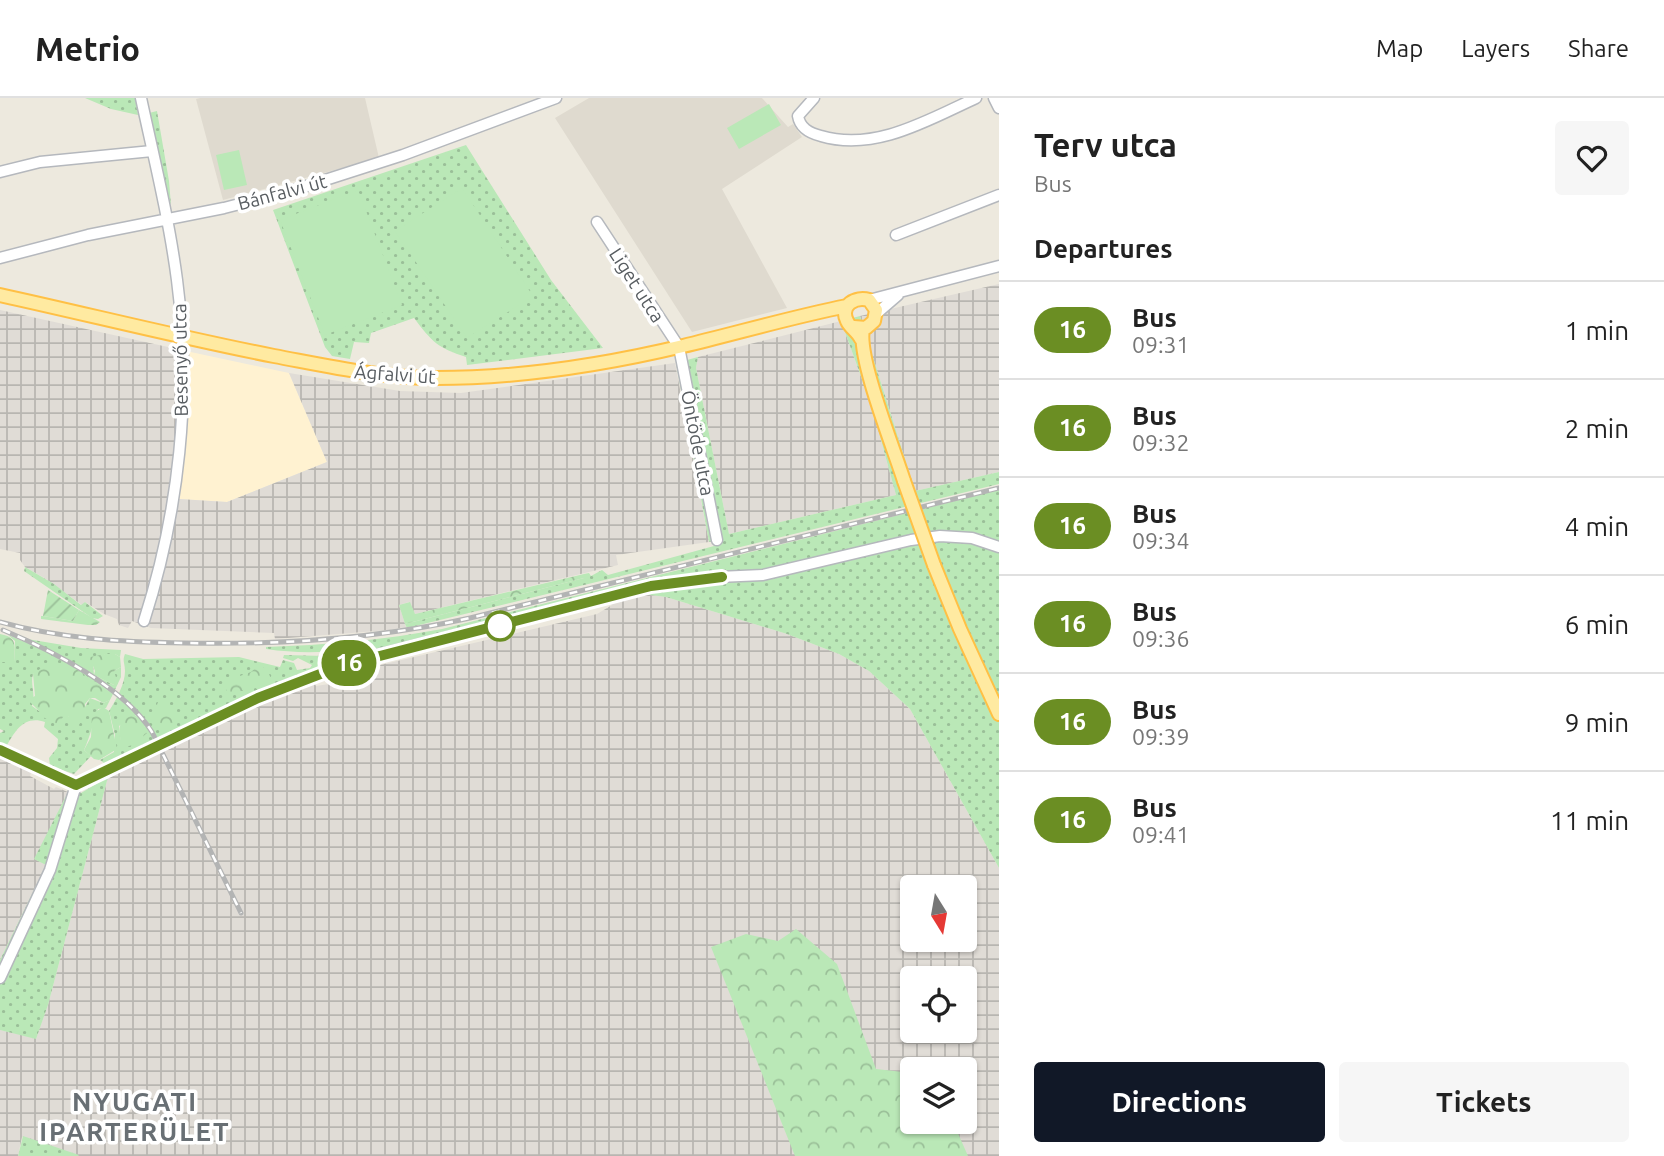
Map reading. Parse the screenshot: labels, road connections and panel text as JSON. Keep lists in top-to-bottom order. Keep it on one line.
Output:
{"streets":{"main road":["Ágfalvi út"],"street":["Bánfalvi út","Liget utca","Besenyő utca","Öntöde utca"]},"crossings":[["Bánfalvi út","Besenyő utca"],["Liget utca","Ágfalvi út"],["Liget utca","Öntöde utca"],["Besenyő utca","Ágfalvi út"],["Ágfalvi út","Öntöde utca"]],"districts":["NYUGATI IPARTERÜLET"],"lines":["bus line 16"],"north":"bottom","page":{"header":"Metrio","nav":["Map","Layers","Share"],"on_map":"16","heading":[["Terv utca","Bus"],"Departures"],"list":[{"mark":"16","name":"Bus","note":"09:31","value":"1 min"},{"mark":"16","name":"Bus","note":"09:32","value":"2 min"},{"mark":"16","name":"Bus","note":"09:34","value":"4 min"},{"mark":"16","name":"Bus","note":"09:36","value":"6 min"},{"mark":"16","name":"Bus","note":"09:39","value":"9 min"},{"mark":"16","name":"Bus","note":"09:41","value":"11 min"}],"buttons":["Directions","Tickets"]}}
